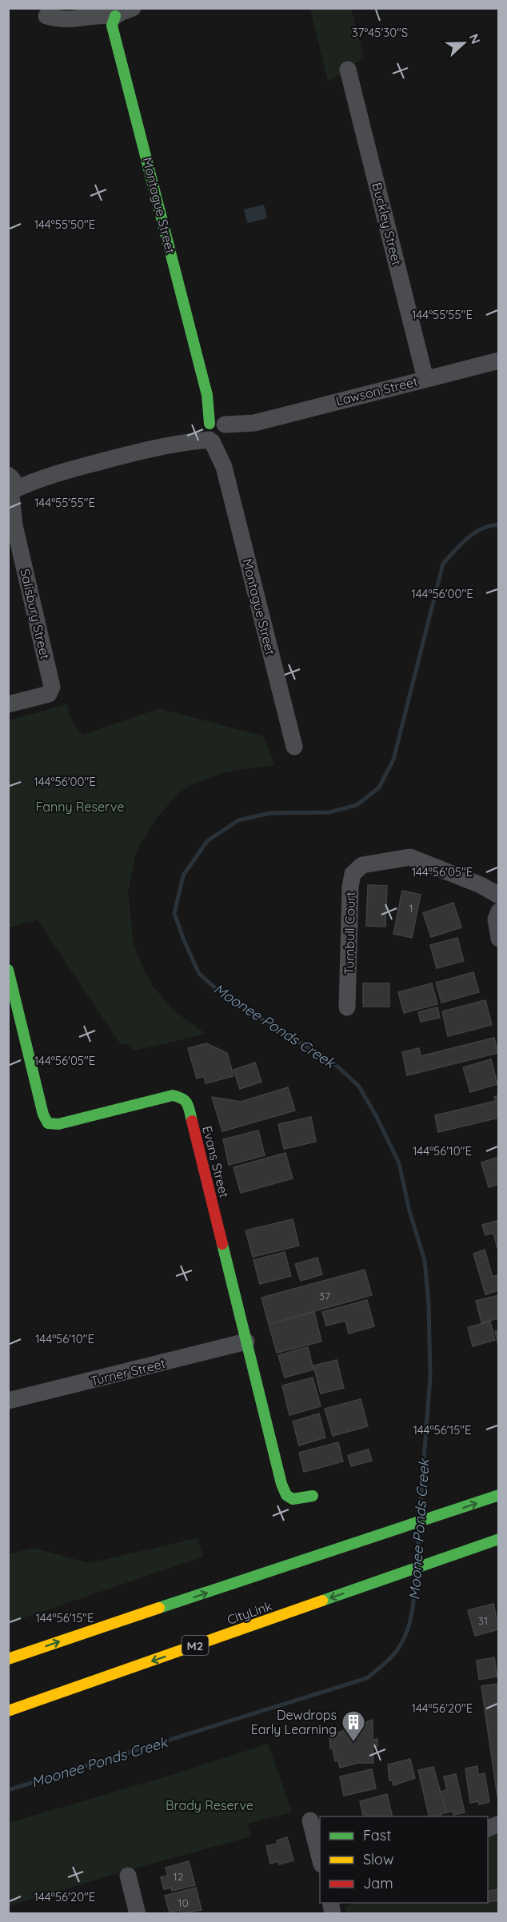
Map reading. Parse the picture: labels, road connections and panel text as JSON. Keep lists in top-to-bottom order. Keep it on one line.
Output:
{"streets":{"main road":["Montague Street","Evans Street","CityLink","M2"],"street":["Buckley Street","Lawson Street","Salisbury Street","Turnbull Court","Turner Street"]},"crossings":[["Montague Street","Lawson Street"],["Buckley Street","Lawson Street"],["Lawson Street","Salisbury Street"],["Evans Street","Turner Street"]],"water":["Moonee Ponds Creek"],"parks":["Fanny Reserve","Brady Reserve"],"places":{"building":["Dewdrops Early Learning"]},"house_numbers":["1","37","31","12","10"],"legend":["Fast","Slow","Jam"],"north":"right","coordinates":["37°45'30\"S","144°55'50\"E","144°55'55\"E","144°56'00\"E","144°56'05\"E","144°56'10\"E","144°56'15\"E","144°56'20\"E"]}
